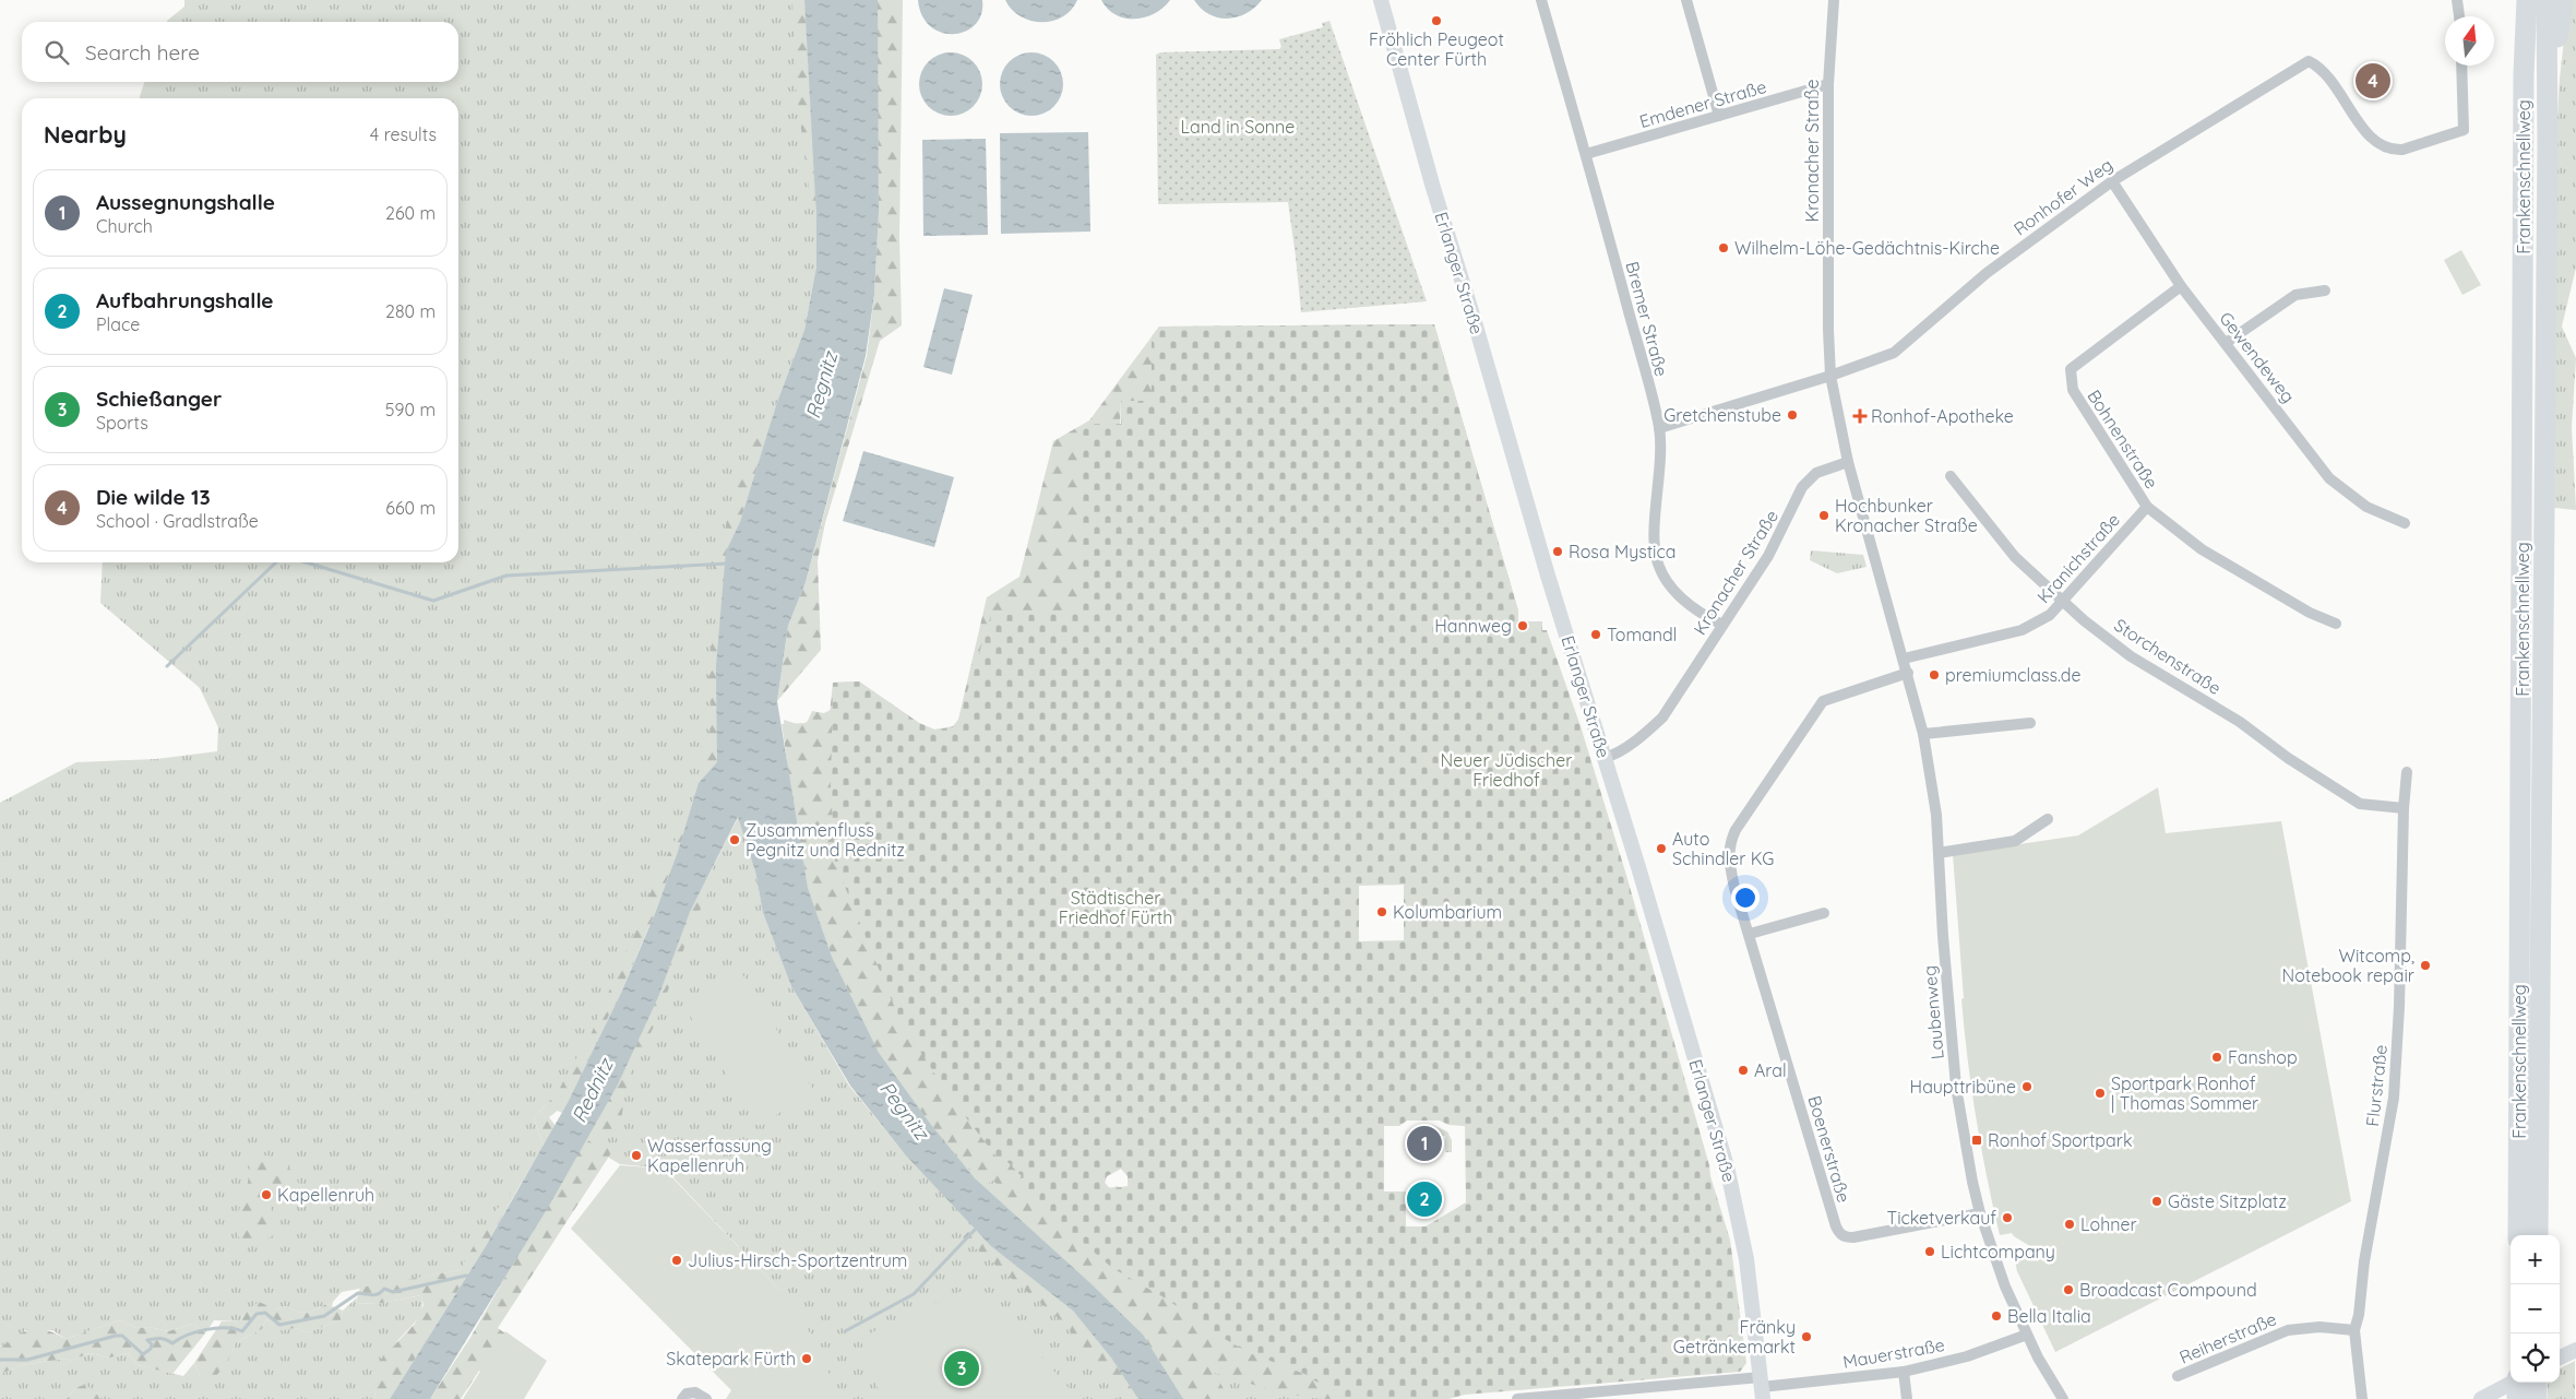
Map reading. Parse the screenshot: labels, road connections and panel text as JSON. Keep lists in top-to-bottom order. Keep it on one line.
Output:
{"streets":{"highway":["Frankenschnellweg"],"main road":["Erlanger Straße"],"street":["Emdener Straße","Kronacher Straße","Ronhofer Weg","Bremer Straße","Gewendeweg","Bohnenstraße","Kranichstraße","Storchenstraße","Laubenweg","Flurstraße","Boenerstraße","Reiherstraße","Mauerstraße"]},"crossings":[["Emdener Straße","Kronacher Straße"],["Emdener Straße","Bremer Straße"],["Kronacher Straße","Ronhofer Weg"],["Kronacher Straße","Erlanger Straße"],["Kronacher Straße","Bremer Straße"],["Kronacher Straße","Laubenweg"],["Ronhofer Weg","Bremer Straße"],["Ronhofer Weg","Gewendeweg"],["Erlanger Straße","Mauerstraße"],["Gewendeweg","Bohnenstraße"],["Bohnenstraße","Kranichstraße"],["Kranichstraße","Storchenstraße"],["Kranichstraße","Laubenweg"],["Storchenstraße","Flurstraße"],["Laubenweg","Boenerstraße"],["Laubenweg","Mauerstraße"],["Flurstraße","Reiherstraße"]],"water":["Regnitz","Rednitz","Pegnitz"],"parks":["Land in Sonne","Neuer Jüdischer Friedhof","Städtischer Friedhof Fürth"],"places":{"other":["Fröhlich Peugeot Center Fürth","Wilhelm-Löhe-Gedächtnis-Kirche","Gretchenstube","Hochbunker Kronacher Straße","Rosa Mystica","Hannweg","Tomandl","premiumclass.de","Zusammenfluss Pegnitz und Rednitz","Auto Schindler KG","Kolumbarium","Witcomp, Notebook repair","Fanshop","Aral","Haupttribüne","Sportpark Ronhof | Thomas Sommer","Wasserfassung Kapellenruh","Kapellenruh","Gäste Sitzplatz","Ticketverkauf","Lohner","Lichtcompany","Julius-Hirsch-Sportzentrum","Broadcast Compound","Bella Italia","Fränky Getränkemarkt","Skatepark Fürth"],"health":["Ronhof-Apotheke"],"transit":["Ronhof Sportpark"]},"north":"top","page":{"search":"Search here","pins":["4","1","2","3"],"heading":["Nearby","4 results"],"list":[{"mark":"1","name":"Aussegnungshalle","note":"Church","value":"260 m"},{"mark":"2","name":"Aufbahrungshalle","note":"Place","value":"280 m"},{"mark":"3","name":"Schießanger","note":"Sports","value":"590 m"},{"mark":"4","name":"Die wilde 13","note":"School · Gradlstraße","value":"660 m"}],"map_buttons":["+","−"]}}
